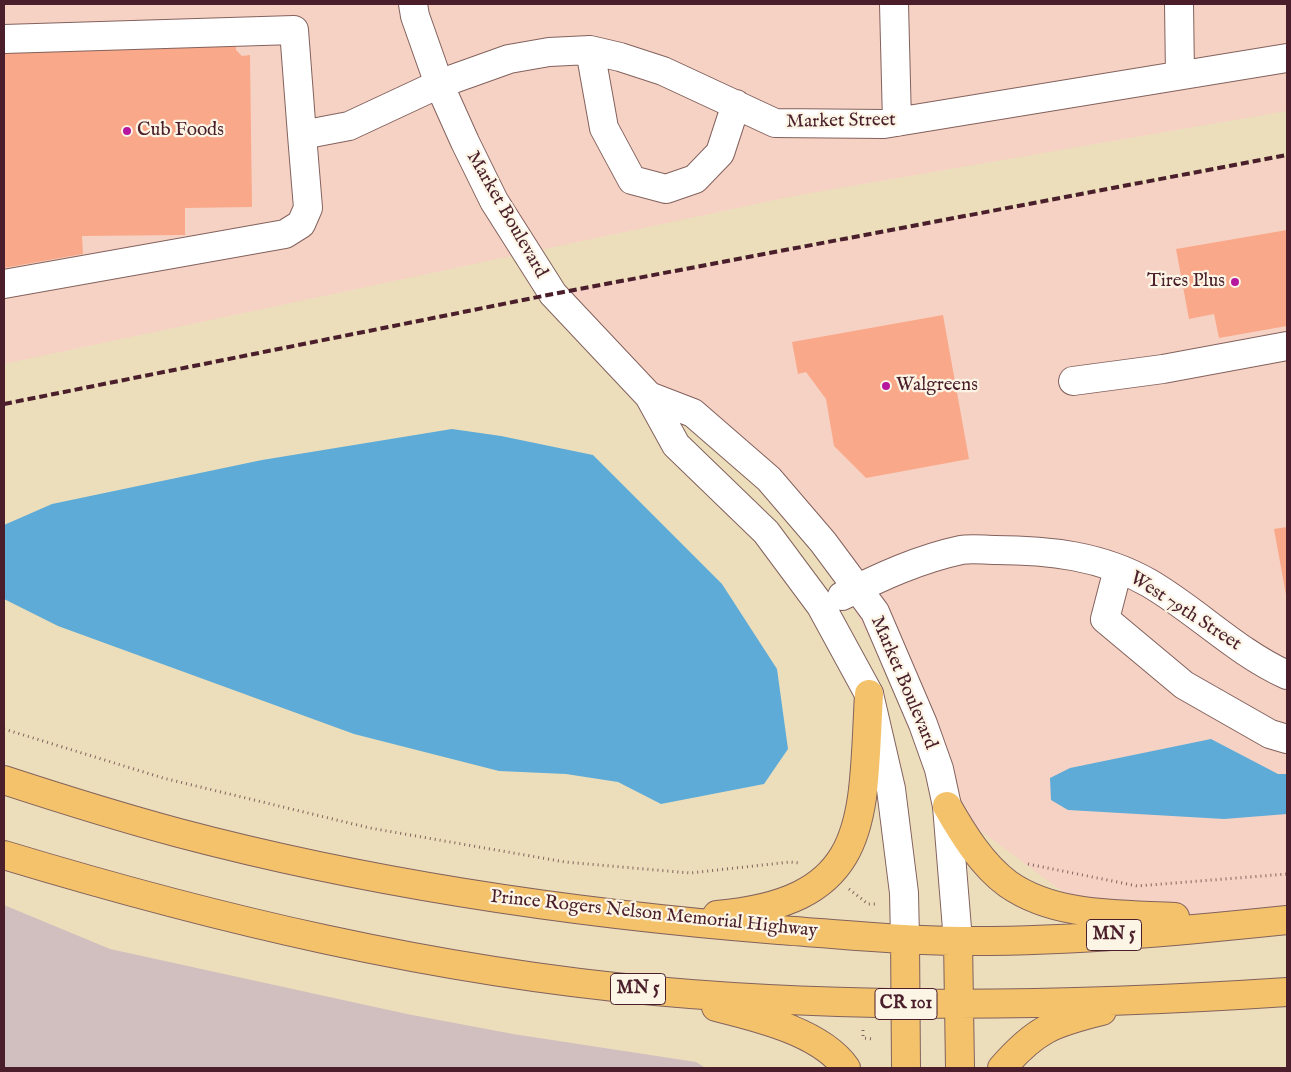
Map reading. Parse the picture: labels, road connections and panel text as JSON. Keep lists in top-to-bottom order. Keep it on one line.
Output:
{"streets":{"main road":["Market Boulevard","Prince Rogers Nelson Memorial Highway","MN 5","CR 101"],"street":["Market Street","West 79th Street"]},"crossings":[["Market Street","Market Boulevard"],["Market Boulevard","West 79th Street"],["Market Boulevard","Prince Rogers Nelson Memorial Highway"],["Market Boulevard","MN 5"]],"places":["Cub Foods","Tires Plus","Walgreens"]}
